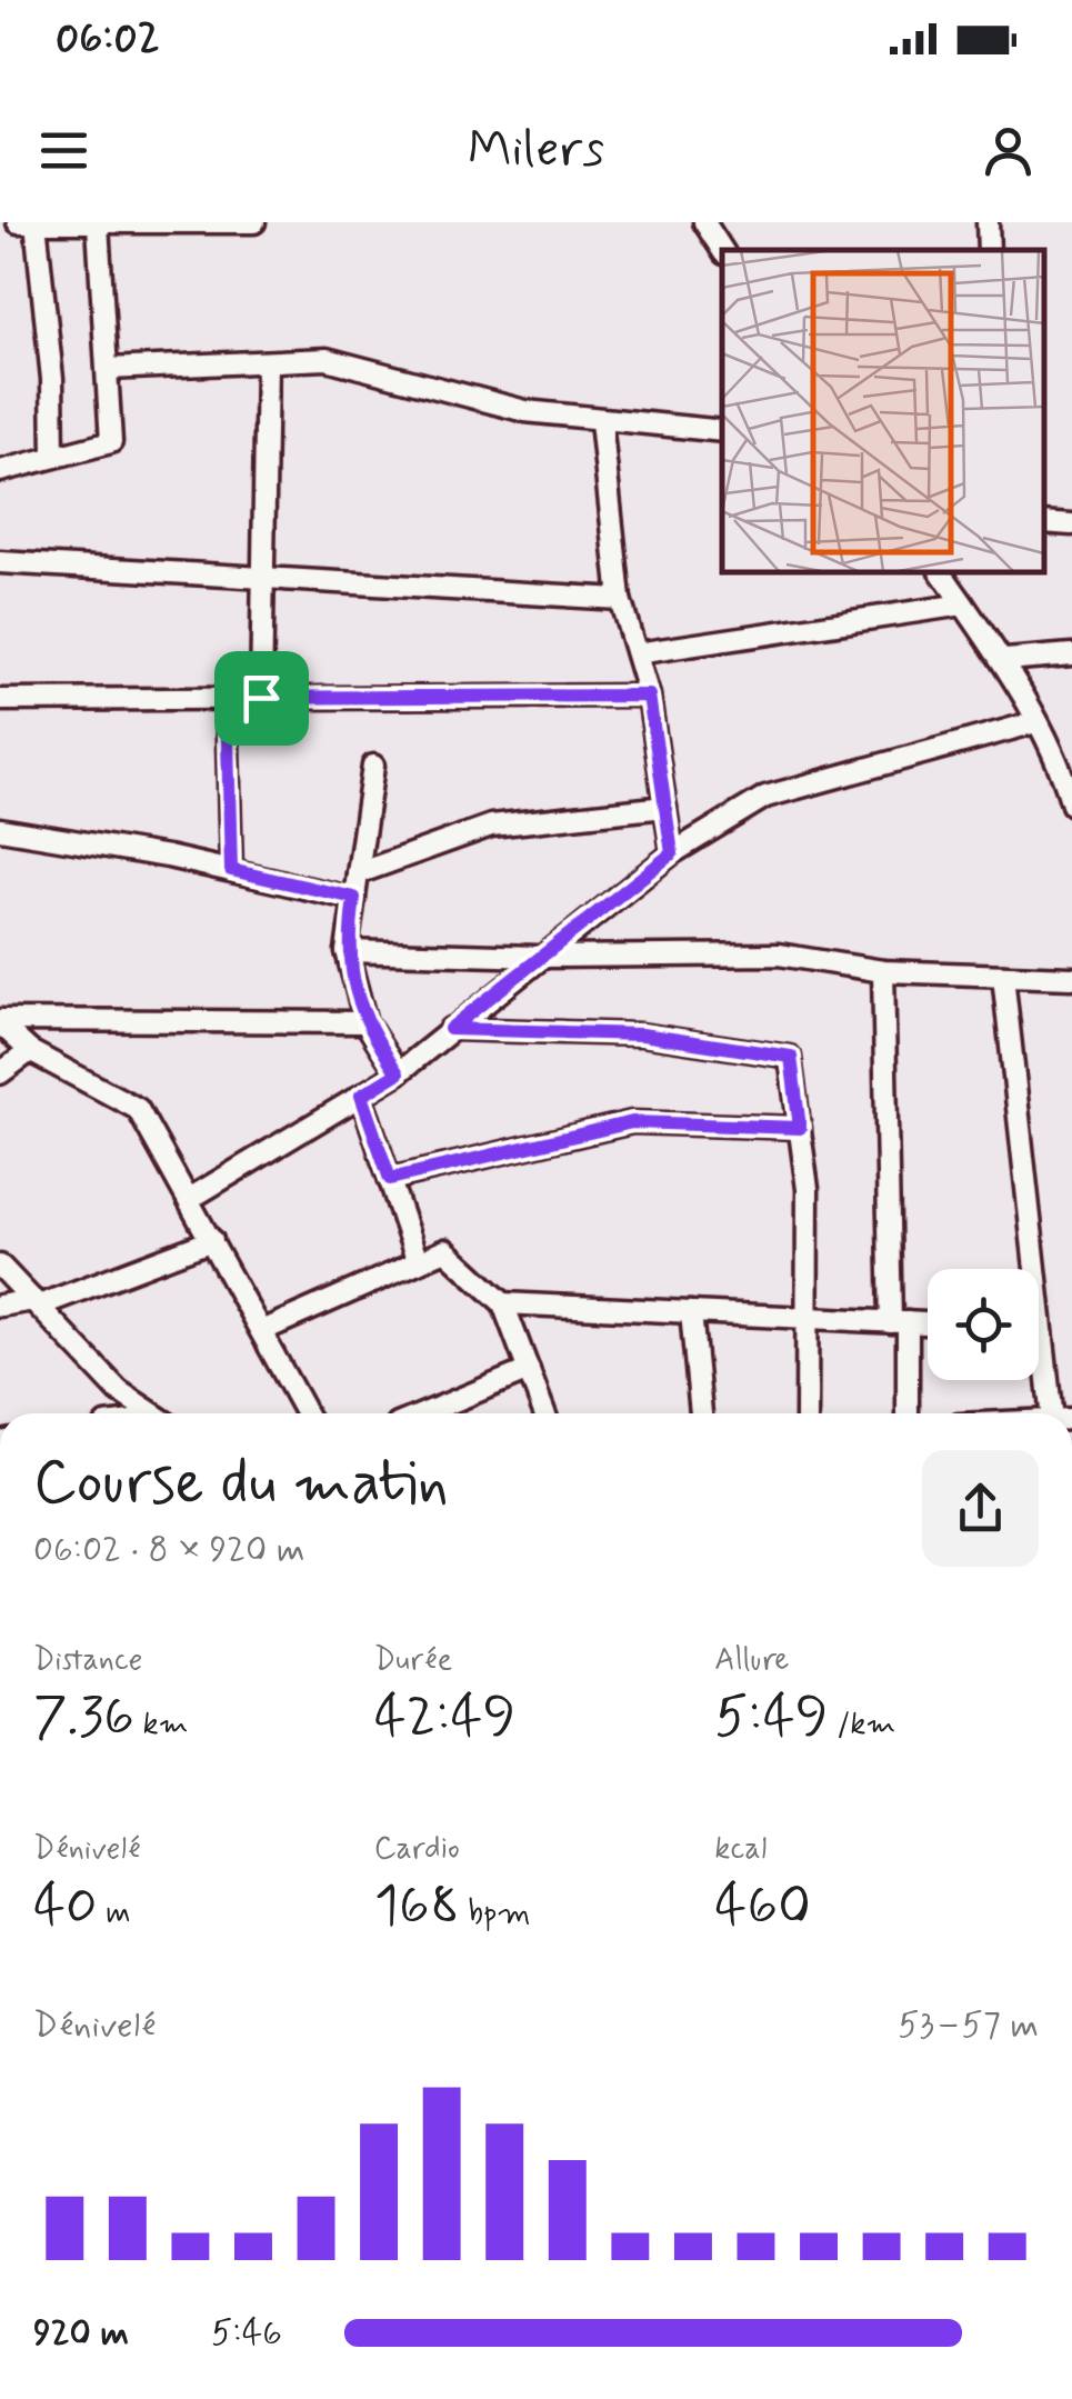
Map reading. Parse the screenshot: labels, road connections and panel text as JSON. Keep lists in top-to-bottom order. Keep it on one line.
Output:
{"page":{"status":"06:02","header":"Milers","heading":["Course du matin","06:02 · 8 × 920 m"],"stats":[["Distance","7.36 km"],["Durée","42:49"],["Allure","5:49 /km"],["Dénivelé","40 m"],["Cardio","168 bpm"],["kcal","460"]],"chart":["Dénivelé","53–57 m"],"list":[{"name":"920 m","note":"5:46"}]}}
